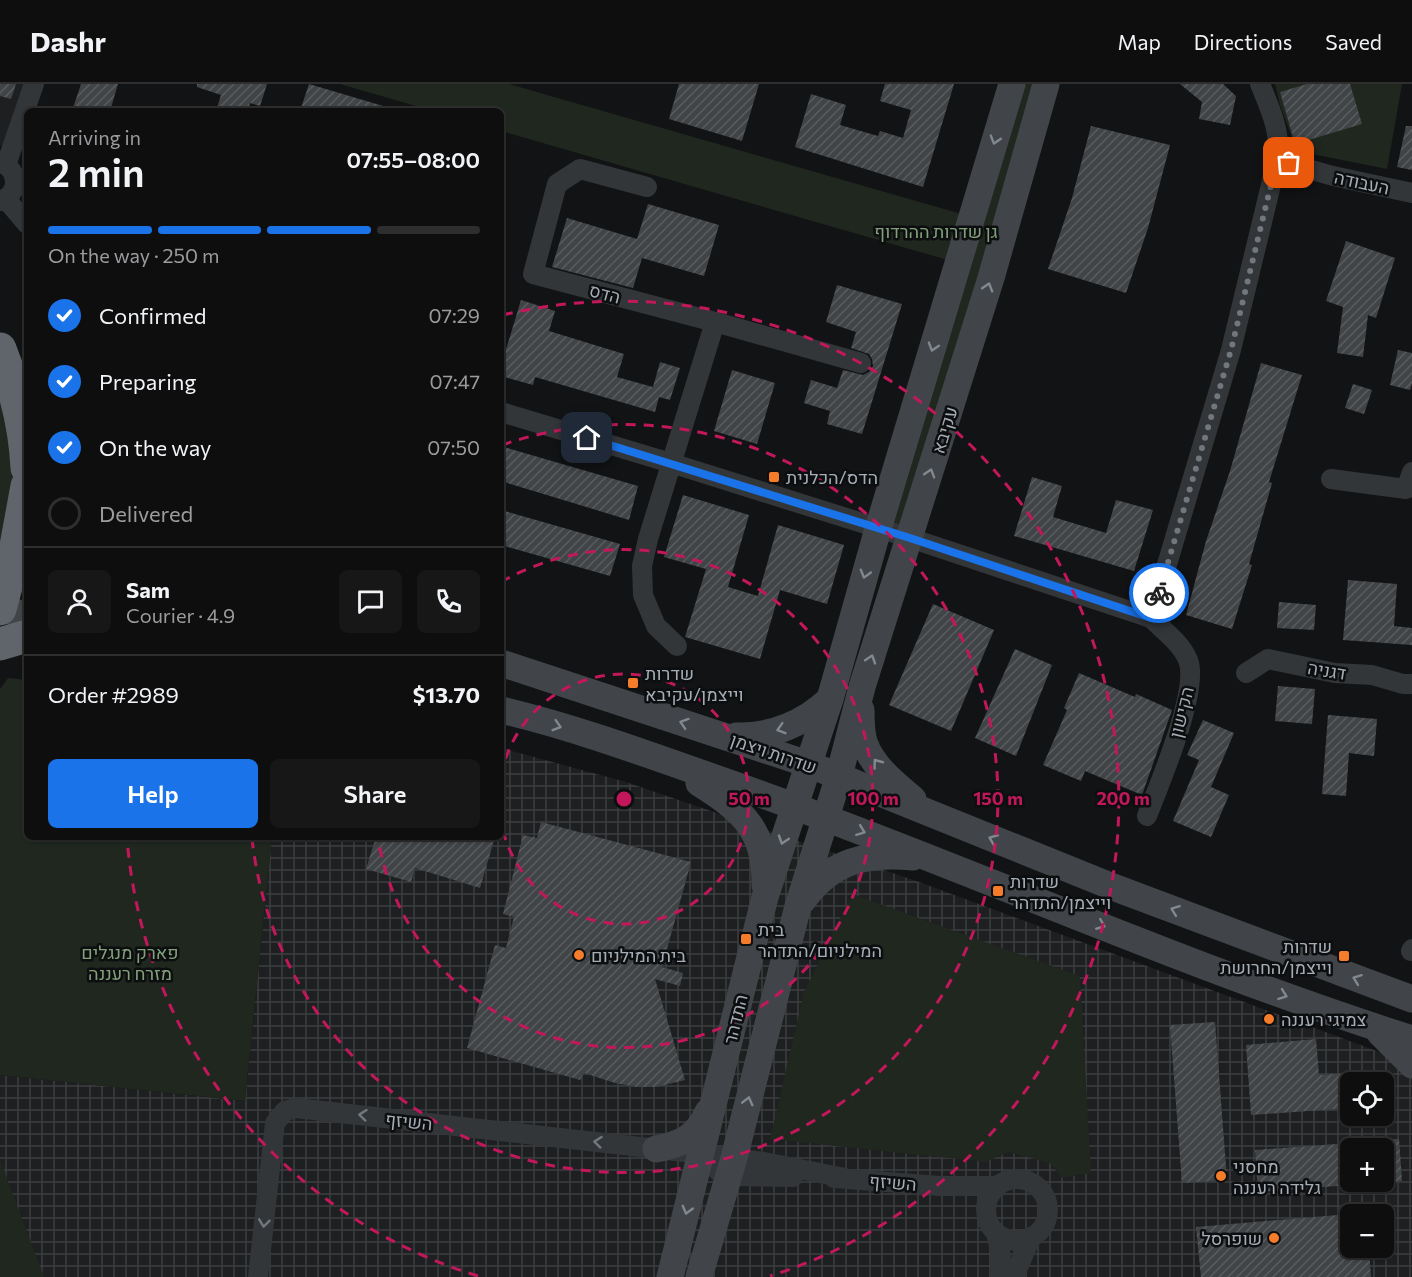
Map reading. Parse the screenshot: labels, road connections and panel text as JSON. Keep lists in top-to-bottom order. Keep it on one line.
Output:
{"streets":{"main road":["עקיבא","שדרות ויצמן","התדהר"],"street":["העבודה","הדס","דגניה","הקישון","השיזף"]},"crossings":[["עקיבא","הקישון"],["עקיבא","שדרות ויצמן"],["עקיבא","התדהר"],["שדרות ויצמן","התדהר"],["התדהר","השיזף"]],"parks":["גן שדרות ההרדוף","פארק מנגלים מזרח רעננה"],"places":{"transit":["הדס/הכלנית","שדרות וייצמן/עקיבא","שדרות וייצמן/התדהר","בית המילניום/התדהר","שדרות וייצמן/החרושת"],"other":["בית המילניום","צמיגי רעננה","מחסני גלידה רעננה","שופרסל"]},"page":{"header":"Dashr","nav":["Map","Directions","Saved"],"heading":["2 min","Arriving in","07:55–08:00"],"panel":["Sam","Courier · 4.9","Order #2989","$13.70"],"bar":"On the way · 250 m","list":[["Confirmed","07:29"],["Preparing","07:47"],["On the way","07:50"],"Delivered"],"buttons":["Help","Share"],"map_buttons":["+","−"]},"rings":["50 m","100 m","150 m","200 m"]}
